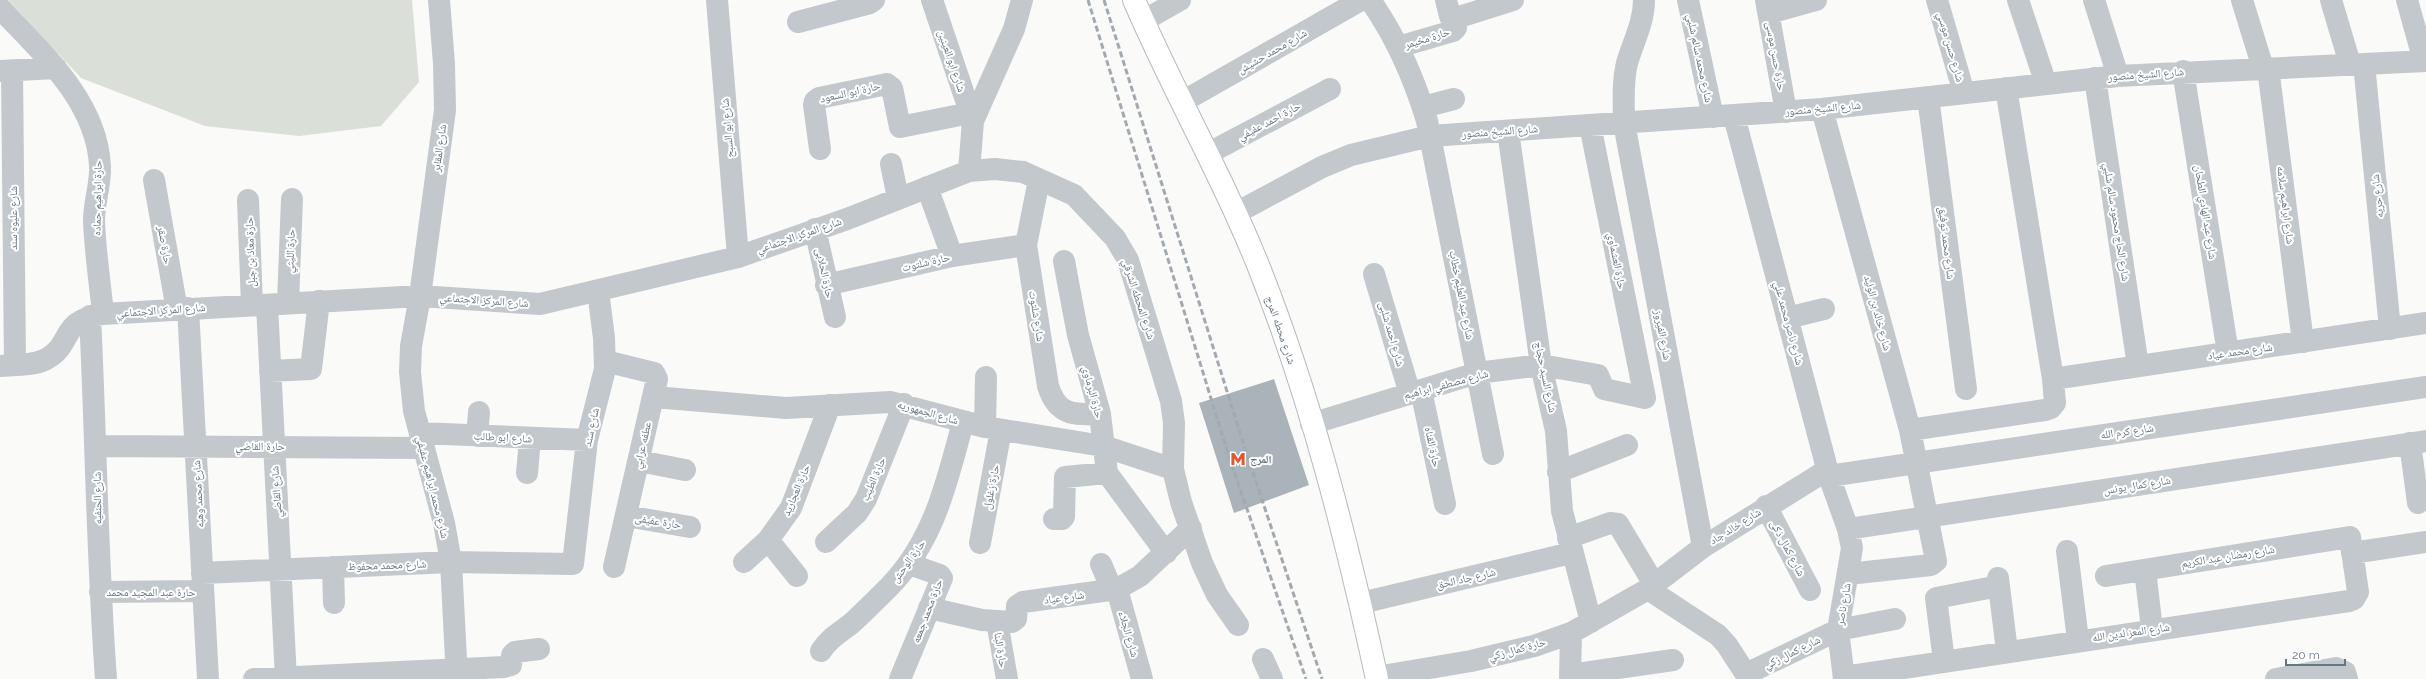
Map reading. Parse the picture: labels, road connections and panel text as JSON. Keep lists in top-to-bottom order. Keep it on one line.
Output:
{"streets":{"main road":["شارع محطه المرج"],"street":["حارة مخيمر","شارع حسن موسي","شارع محمد حشيش","حارة حسن موسى","شارع محمد سالم شلبي","شارع ابو العينين","شارع الشيخ منصور","حارة ابو السعود","حارة احمد عفيفي","شارع ابو السبح","شارع المقابر","شارع حريه","حارة ابراهيم حماده","شارع ابراهيم سلامه","شارع عبد الهادي الطحان","شارع عليوه سند","شارع الحاج محمود سالم شلبي","شارع المركز الاجتماعي","شارع محمد توفيق","حارة صقر","حارة الليثي","حارة معاذ بن جبل","حارة العشماوي","حارة شلتوت","حارة الحلابى","شارع عبد العليم خطاب","شارع المحطه الشرقي","شارع خالد بن الوليد","شارع شلتوت","شارع ناصر محمد علي","شارع احمد شلبى","شارع الفيروز","شارع محمد عياد","شارع السيد حجاج","شارع مصطفي ابراهيم","حارة البرماوي","شارع الجمهوريه","شارع سند","شارع كرم الله","شارع ابو طالب","عطفه عرابي","حارة القاضي","حارة القناه","حارة الطيب","شارع كمال يونس","شارع محمد ابراهيم عفيفي","حارة زغلول","حارة العجاريد","شارع القاضي","شارع محمد وهبه","شارع الحنفيه","حارة عفيفى","شارع خالد جاد","شارع كمال ذكى","شارع رمضان عبد الكريم","حارة الوحش","شارع محمد محفوظ","شارع جاد الحق","حارة عبد المجيد محمد","شارع عياد","شارع ناصر","حارة محمد جمعه","شارع المعز لدين الله","شارع الجلاء","حارة كمال زكي","حارة البنا","شارع كمال زكي"]},"crossings":[["حارة مخيمر","شارع عبد العليم خطاب"],["شارع حسن موسي","شارع الشيخ منصور"],["شارع محمد حشيش","شارع محطه المرج"],["حارة حسن موسى","شارع الشيخ منصور"],["شارع محمد سالم شلبي","شارع الشيخ منصور"],["شارع محمد سالم شلبي","شارع ناصر محمد علي"],["شارع ابو العينين","حارة ابو السعود"],["شارع الشيخ منصور","شارع حريه"],["شارع الشيخ منصور","شارع ابراهيم سلامه"],["شارع الشيخ منصور","شارع عبد الهادي الطحان"],["شارع الشيخ منصور","شارع الحاج محمود سالم شلبي"],["شارع الشيخ منصور","شارع محمد توفيق"],["شارع الشيخ منصور","حارة العشماوي"],["شارع الشيخ منصور","شارع عبد العليم خطاب"],["شارع الشيخ منصور","شارع خالد بن الوليد"],["شارع الشيخ منصور","شارع ناصر محمد علي"],["شارع الشيخ منصور","شارع محطه المرج"],["شارع الشيخ منصور","شارع الفيروز"],["شارع الشيخ منصور","شارع السيد حجاج"],["حارة احمد عفيفي","شارع محطه المرج"],["شارع ابو السبح","شارع المركز الاجتماعي"],["شارع المقابر","شارع المركز الاجتماعي"],["شارع المقابر","شارع محمد ابراهيم عفيفي"],["شارع حريه","شارع محمد عياد"],["حارة ابراهيم حماده","شارع المركز الاجتماعي"],["حارة ابراهيم حماده","شارع الحنفيه"],["شارع ابراهيم سلامه","شارع محمد عياد"],["شارع عبد الهادي الطحان","شارع محمد عياد"],["شارع عليوه سند","شارع المركز الاجتماعي"],["شارع الحاج محمود سالم شلبي","شارع محمد عياد"],["شارع المركز الاجتماعي","حارة صقر"],["شارع المركز الاجتماعي","حارة الليثي"],["شارع المركز الاجتماعي","حارة معاذ بن جبل"],["شارع المركز الاجتماعي","حارة الحلابى"],["شارع المركز الاجتماعي","شارع المحطه الشرقي"],["شارع المركز الاجتماعي","شارع سند"],["شارع المركز الاجتماعي","شارع محمد ابراهيم عفيفي"],["شارع المركز الاجتماعي","شارع القاضي"],["شارع المركز الاجتماعي","شارع محمد وهبه"],["شارع المركز الاجتماعي","شارع الحنفيه"],["حارة صقر","شارع محمد وهبه"],["حارة معاذ بن جبل","شارع القاضي"],["حارة العشماوي","شارع مصطفي ابراهيم"],["حارة شلتوت","حارة الحلابى"],["حارة شلتوت","شارع شلتوت"],["شارع عبد العليم خطاب","شارع مصطفي ابراهيم"],["شارع المحطه الشرقي","شارع شلتوت"],["شارع المحطه الشرقي","شارع الجمهوريه"],["شارع المحطه الشرقي","شارع عياد"],["شارع خالد بن الوليد","شارع كرم الله"],["شارع خالد بن الوليد","شارع كمال يونس"],["شارع خالد بن الوليد","شارع ناصر"],["شارع شلتوت","حارة البرماوي"],["شارع ناصر محمد علي","شارع كرم الله"],["شارع ناصر محمد علي","شارع كمال يونس"],["شارع ناصر محمد علي","شارع خالد جاد"],["شارع ناصر محمد علي","شارع ناصر"],["شارع محطه المرج","شارع مصطفي ابراهيم"],["شارع محطه المرج","شارع جاد الحق"],["شارع محطه المرج","حارة كمال زكي"],["شارع احمد شلبى","شارع مصطفي ابراهيم"],["شارع احمد شلبى","حارة القناه"],["شارع الفيروز","شارع خالد جاد"],["شارع السيد حجاج","شارع مصطفي ابراهيم"],["شارع السيد حجاج","شارع جاد الحق"],["شارع السيد حجاج","حارة كمال زكي"],["شارع مصطفي ابراهيم","حارة القناه"],["حارة البرماوي","شارع الجمهوريه"],["حارة البرماوي","شارع عياد"],["شارع الجمهوريه","عطفه عرابي"],["شارع الجمهوريه","حارة الطيب"],["شارع الجمهوريه","حارة زغلول"],["شارع الجمهوريه","حارة العجاريد"],["شارع الجمهوريه","حارة الوحش"],["شارع سند","شارع ابو طالب"],["شارع سند","عطفه عرابي"],["شارع سند","شارع محمد محفوظ"],["شارع كرم الله","شارع خالد جاد"],["شارع ابو طالب","حارة القاضي"],["شارع ابو طالب","شارع محمد ابراهيم عفيفي"],["عطفه عرابي","حارة عفيفى"],["حارة القاضي","شارع محمد ابراهيم عفيفي"],["حارة القاضي","شارع القاضي"],["حارة القاضي","شارع محمد وهبه"],["حارة القاضي","شارع الحنفيه"],["شارع كمال يونس","شارع ناصر"],["شارع محمد ابراهيم عفيفي","شارع محمد محفوظ"],["شارع القاضي","شارع محمد محفوظ"],["شارع محمد وهبه","شارع محمد محفوظ"],["شارع محمد وهبه","حارة عبد المجيد محمد"],["شارع الحنفيه","حارة عبد المجيد محمد"],["شارع خالد جاد","شارع كمال ذكى"],["شارع خالد جاد","شارع جاد الحق"],["شارع خالد جاد","حارة كمال زكي"],["شارع رمضان عبد الكريم","شارع المعز لدين الله"],["حارة الوحش","حارة محمد جمعه"],["شارع محمد محفوظ","حارة عبد المجيد محمد"],["شارع جاد الحق","حارة كمال زكي"],["شارع عياد","حارة محمد جمعه"],["شارع عياد","شارع الجلاء"],["شارع عياد","حارة البنا"],["شارع ناصر","شارع المعز لدين الله"],["شارع ناصر","شارع كمال زكي"]],"places":{"metro station":["المرج"]},"scale_bar":"20 m"}
